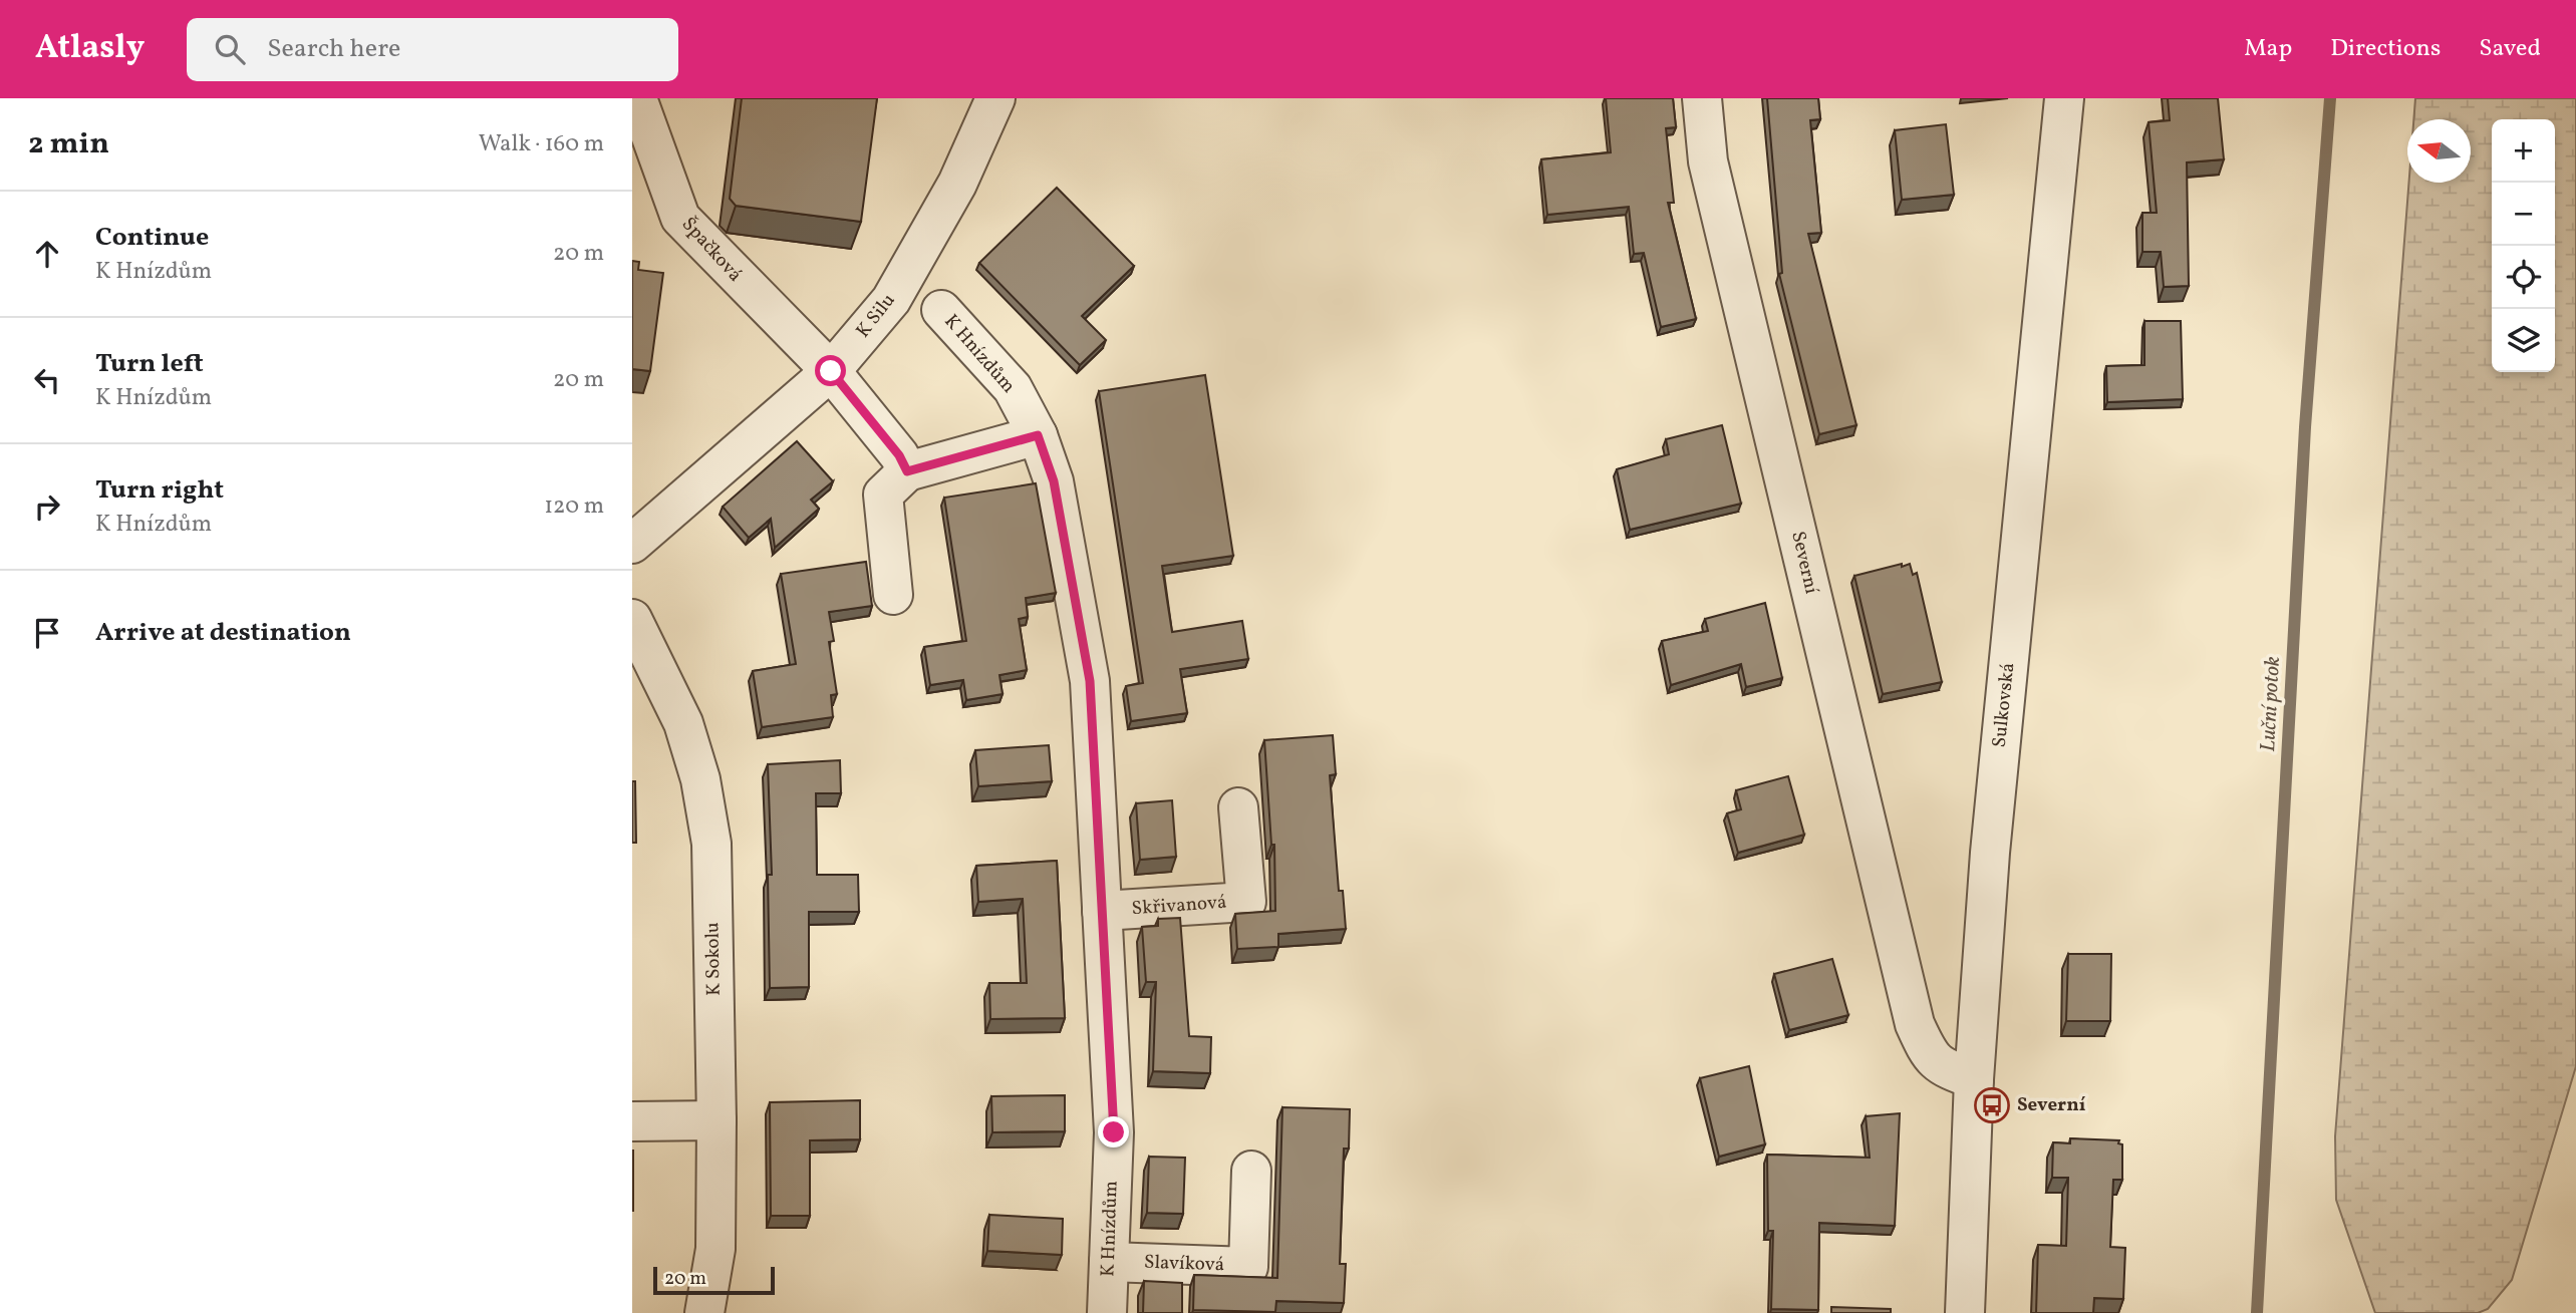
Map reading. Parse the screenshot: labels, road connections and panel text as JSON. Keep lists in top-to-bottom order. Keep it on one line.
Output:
{"streets":{"street":["Špačková","K Silu","K Hnízdům","Severní","Sulkovská","Skřivanová","K Sokolu","Slavíková"]},"crossings":[["Špačková","K Silu"],["K Hnízdům","Skřivanová"],["K Hnízdům","Slavíková"],["Severní","Sulkovská"]],"water":["Luční potok"],"places":{"bus stop":["Severní"]},"scale_bar":"20 m","north":"left","page":{"header":"Atlasly","search":"Search here","nav":["Map","Directions","Saved"],"heading":["2 min","Walk · 160 m"],"map_buttons":["+","−"],"list":[["Continue","K Hnízdům","20 m"],["Turn left","K Hnízdům","20 m"],["Turn right","K Hnízdům","120 m"],"Arrive at destination"],"scale":"20 m"}}
